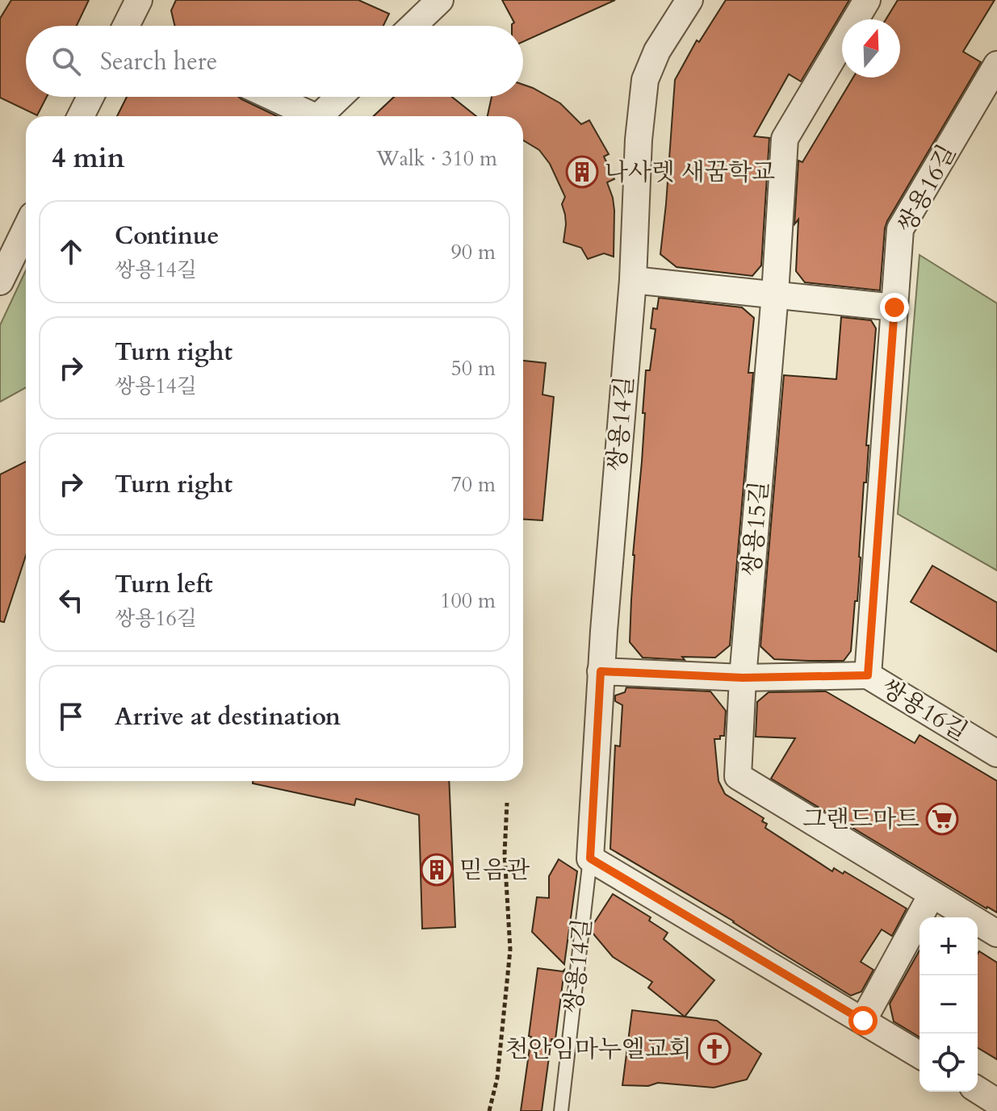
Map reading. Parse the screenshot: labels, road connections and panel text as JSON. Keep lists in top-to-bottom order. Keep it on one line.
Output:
{"streets":{"street":["쌍용16길","쌍용14길","쌍용15길"]},"places":{"building":["나사렛 새꿈학교","믿음관"],"supermarket":["그랜드마트"],"church":["천안임마누엘교회"]},"north":"top","page":{"search":"Search here","heading":["4 min","Walk · 310 m"],"list":[["Continue","쌍용14길","90 m"],["Turn right","쌍용14길","50 m"],["Turn right","70 m"],["Turn left","쌍용16길","100 m"],"Arrive at destination"],"map_buttons":["+","−"]}}
